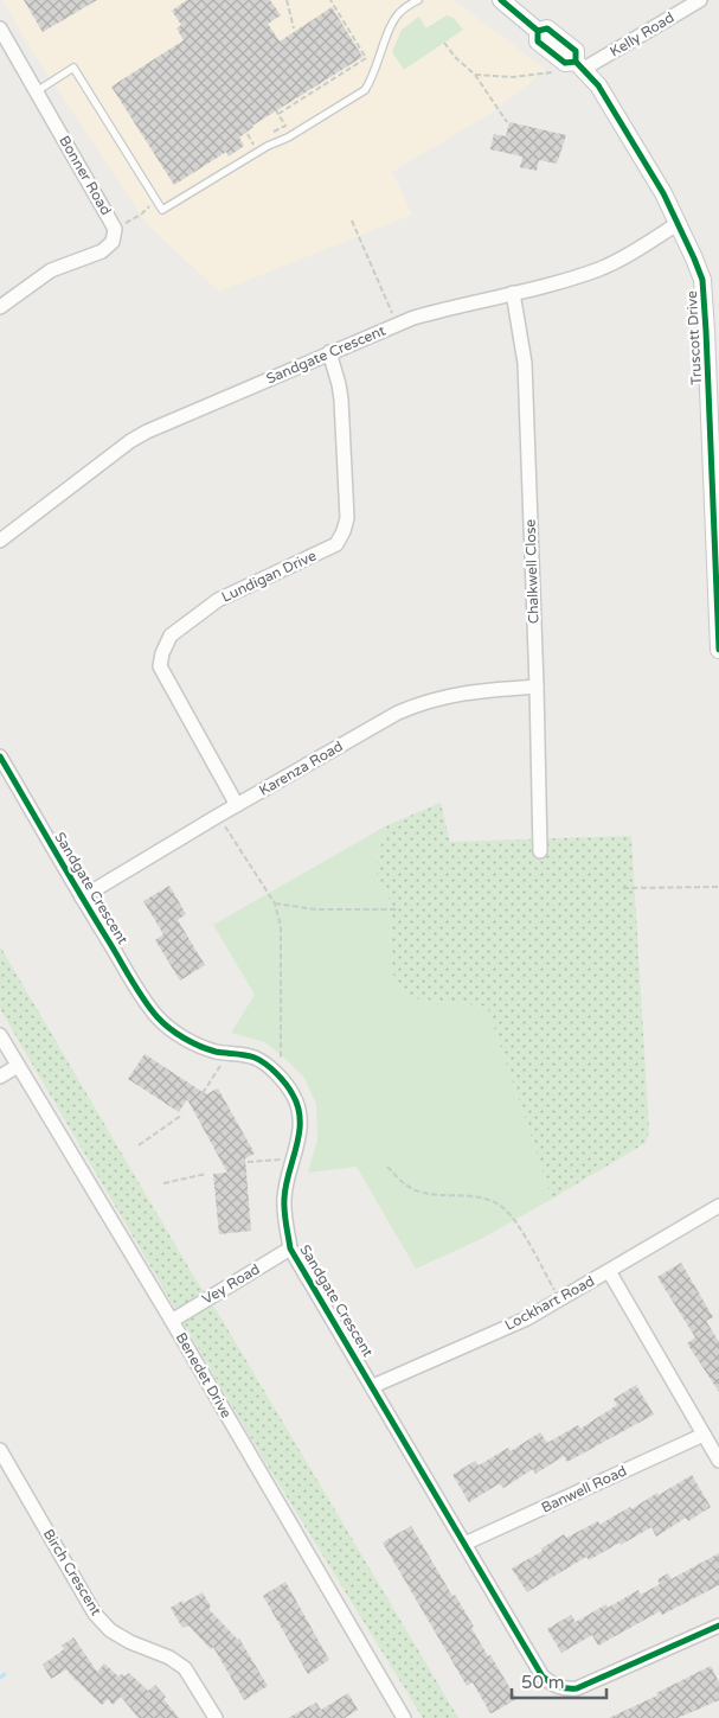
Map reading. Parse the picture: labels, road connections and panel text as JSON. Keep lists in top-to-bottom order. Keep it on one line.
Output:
{"streets":{"street":["Kelly Road","Bonner Road","Truscott Drive","Sandgate Crescent","Chalkwell Close","Lundigan Drive","Karenza Road","Vey Road","Lockhart Road","Benedet Drive","Banwell Road","Birch Crescent"]},"crossings":[["Kelly Road","Truscott Drive"],["Truscott Drive","Sandgate Crescent"],["Sandgate Crescent","Chalkwell Close"],["Sandgate Crescent","Lundigan Drive"],["Sandgate Crescent","Karenza Road"],["Sandgate Crescent","Vey Road"],["Sandgate Crescent","Lockhart Road"],["Sandgate Crescent","Banwell Road"],["Chalkwell Close","Karenza Road"],["Lundigan Drive","Karenza Road"],["Vey Road","Benedet Drive"]],"scale_bar":"50 m"}
